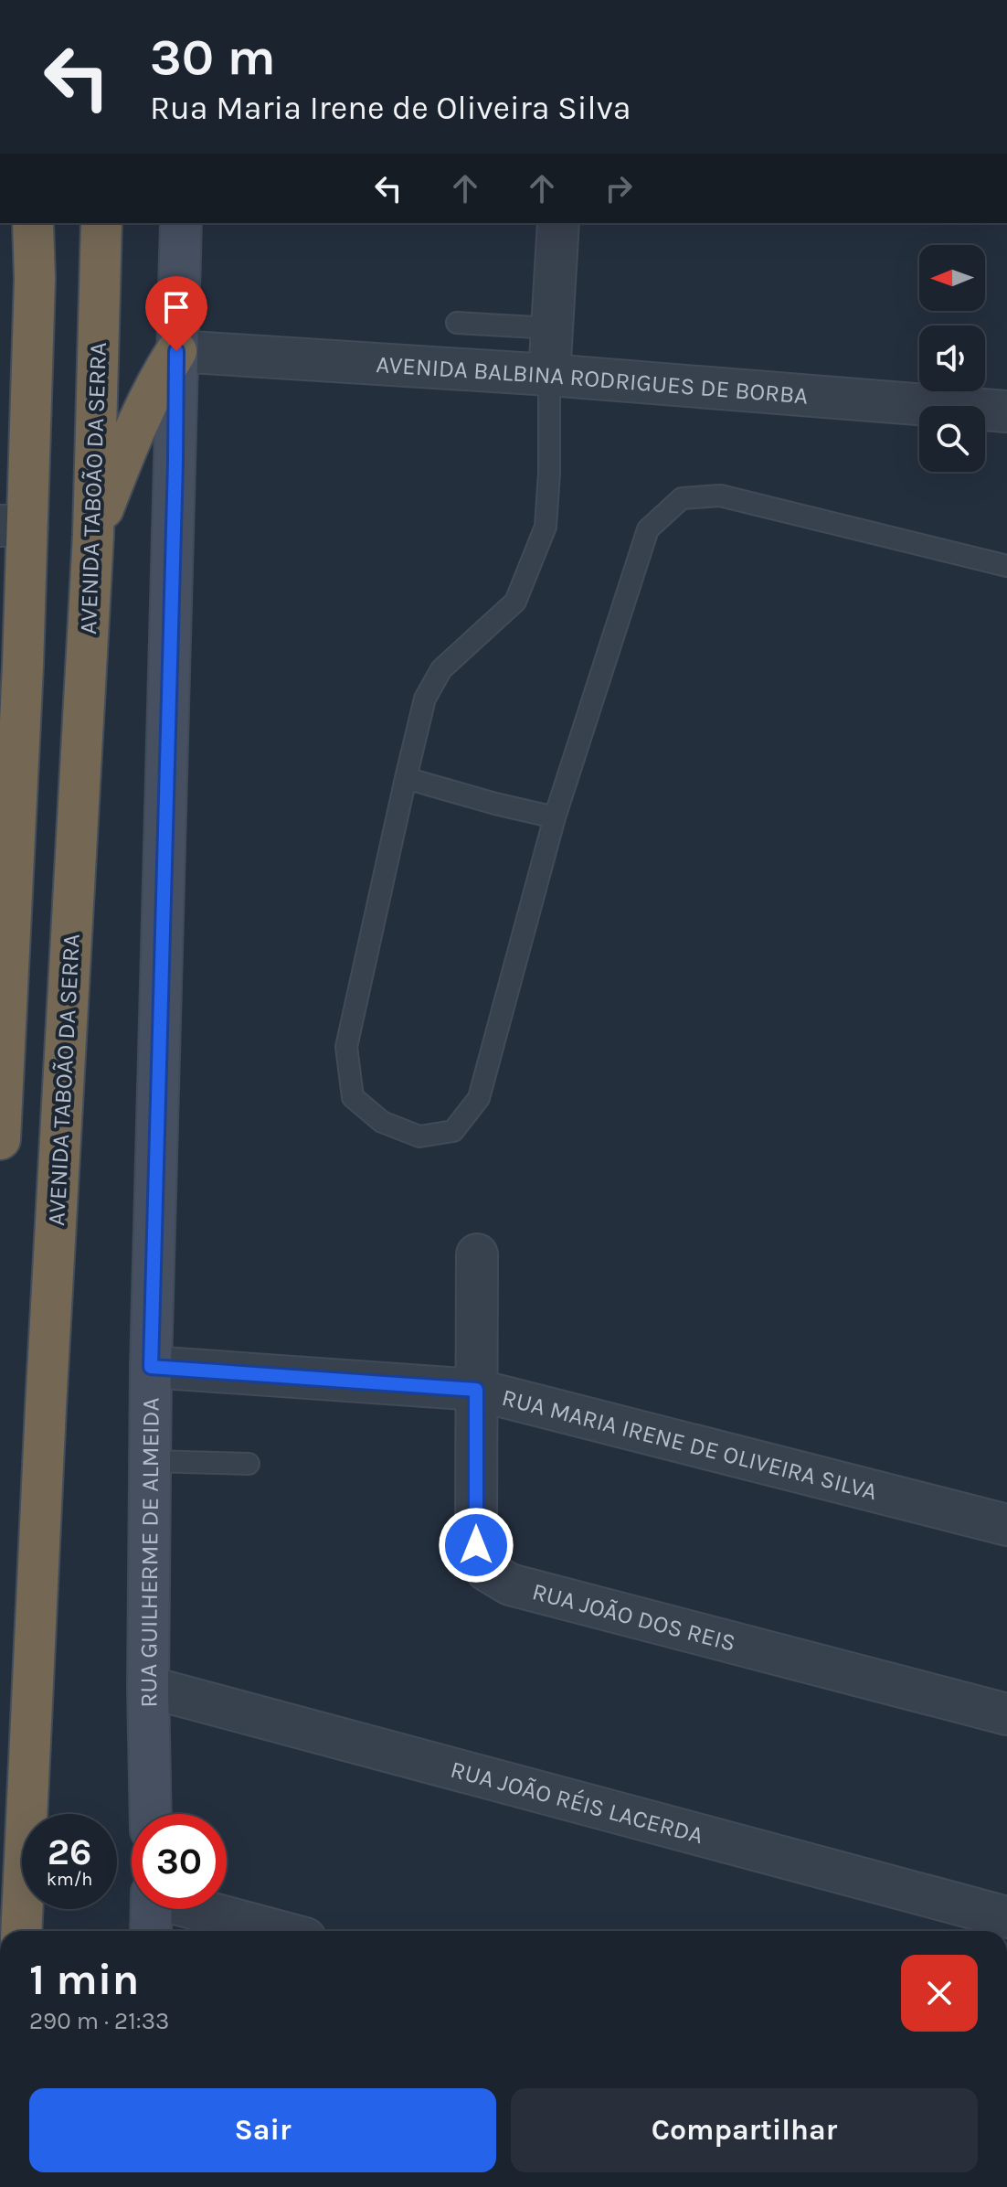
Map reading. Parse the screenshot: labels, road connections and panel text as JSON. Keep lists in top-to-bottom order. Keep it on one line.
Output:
{"streets":{"highway":["AVENIDA TABOÃO DA SERRA"],"street":["AVENIDA BALBINA RODRIGUES DE BORBA","RUA MARIA IRENE DE OLIVEIRA SILVA","RUA GUILHERME DE ALMEIDA","RUA JOÃO DOS REIS","RUA JOÃO RÉIS LACERDA"]},"crossings":[["AVENIDA BALBINA RODRIGUES DE BORBA","RUA GUILHERME DE ALMEIDA"],["RUA MARIA IRENE DE OLIVEIRA SILVA","RUA GUILHERME DE ALMEIDA"],["RUA MARIA IRENE DE OLIVEIRA SILVA","RUA JOÃO DOS REIS"],["RUA GUILHERME DE ALMEIDA","RUA JOÃO RÉIS LACERDA"]],"north":"left","page":{"turn":["30 m","Rua Maria Irene de Oliveira Silva"],"speed":"26 km/h","limit":"30","heading":["1 min","290 m · 21:33"],"buttons":["Sair","Compartilhar"]}}
